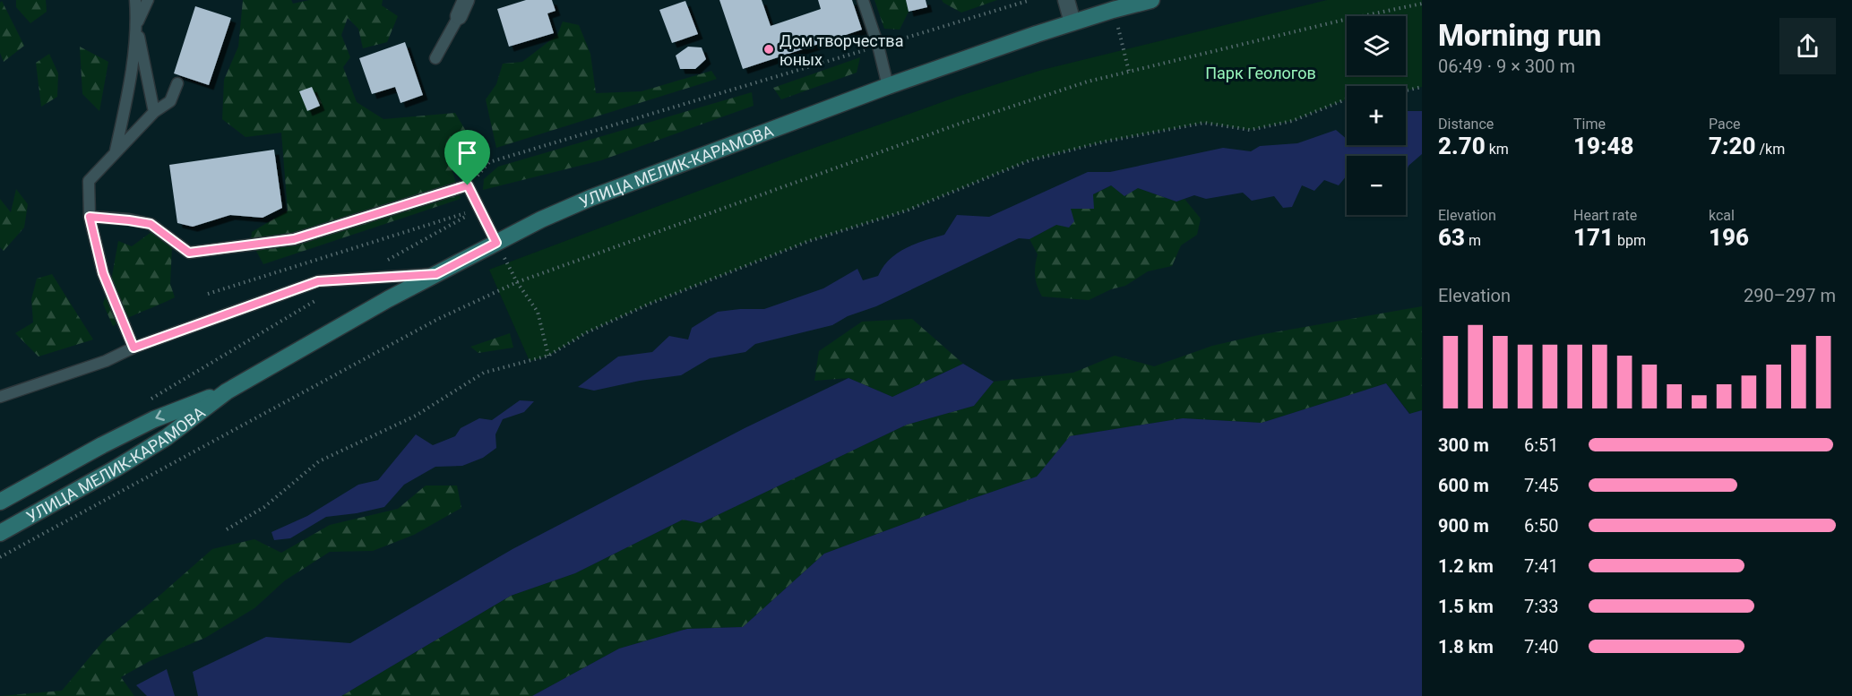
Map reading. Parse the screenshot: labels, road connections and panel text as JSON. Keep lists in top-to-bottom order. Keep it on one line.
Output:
{"streets":{"main road":["УЛИЦА МЕЛИК-КАРАМОВА"]},"parks":["Парк Геологов"],"places":["Дом творчества юных"],"page":{"heading":["Morning run","06:49 · 9 × 300 m"],"map_buttons":["+","−"],"stats":[["Distance","2.70 km"],["Time","19:48"],["Pace","7:20 /km"],["Elevation","63 m"],["Heart rate","171 bpm"],["kcal","196"]],"chart":["Elevation","290–297 m"],"list":[{"name":"300 m","note":"6:51"},{"name":"600 m","note":"7:45"},{"name":"900 m","note":"6:50"},{"name":"1.2 km","note":"7:41"},{"name":"1.5 km","note":"7:33"},{"name":"1.8 km","note":"7:40"}]}}
